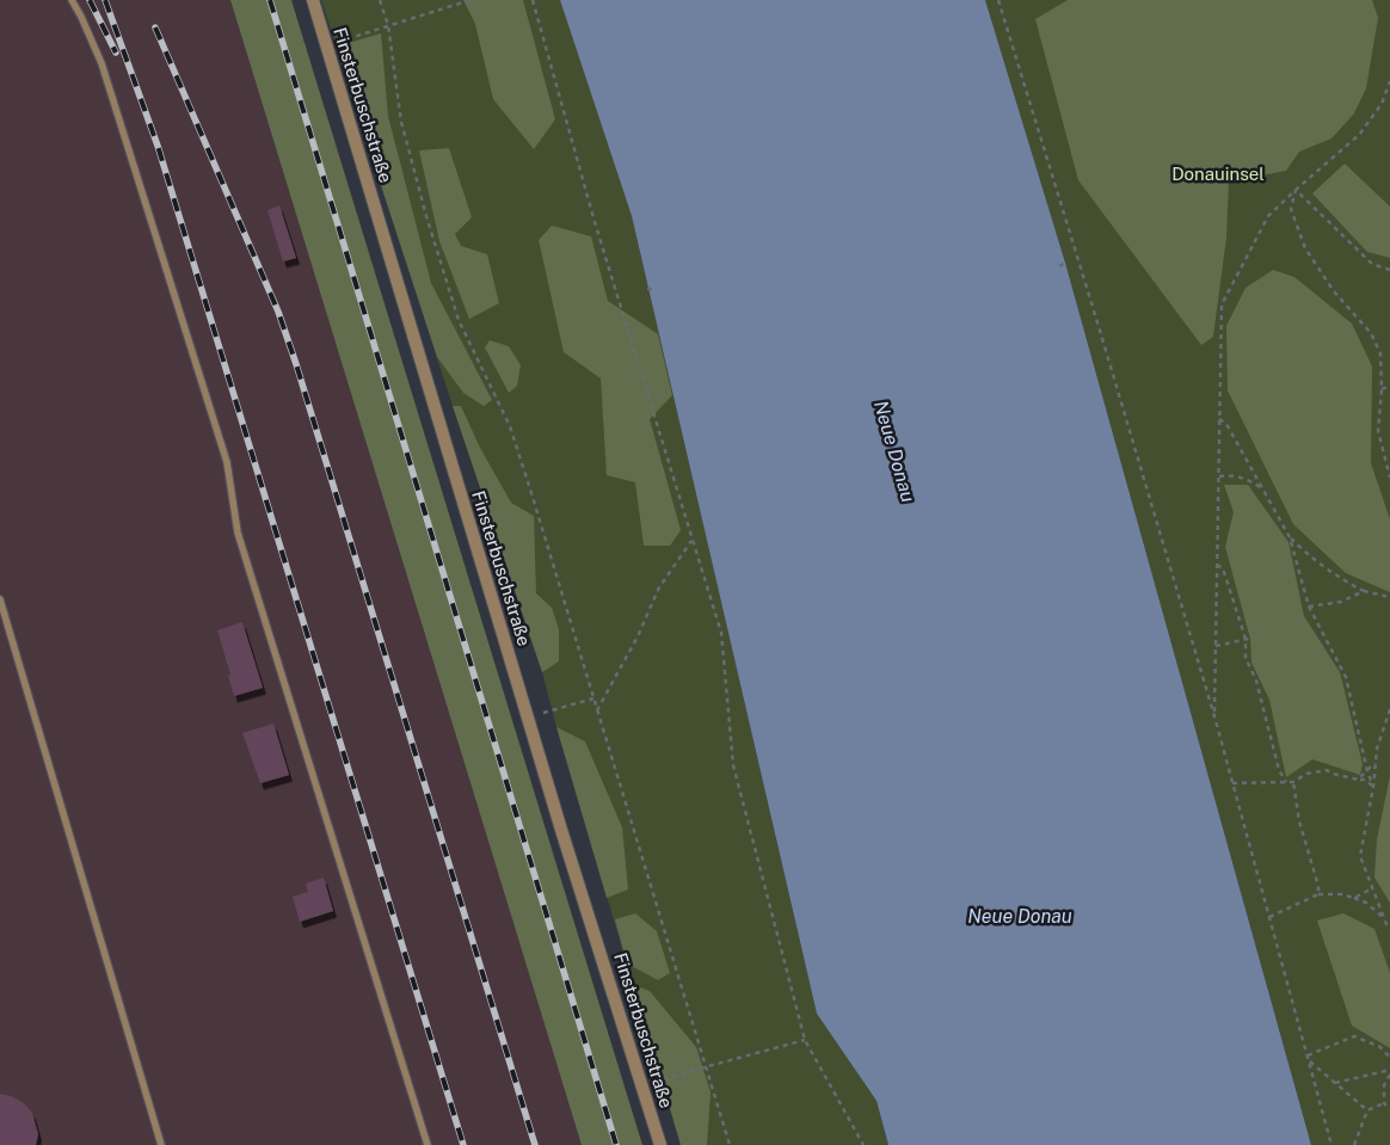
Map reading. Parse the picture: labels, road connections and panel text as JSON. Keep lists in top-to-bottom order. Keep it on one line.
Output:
{"streets":{"street":["Finsterbuschstraße"]},"water":["Neue Donau"],"parks":["Donauinsel"]}
